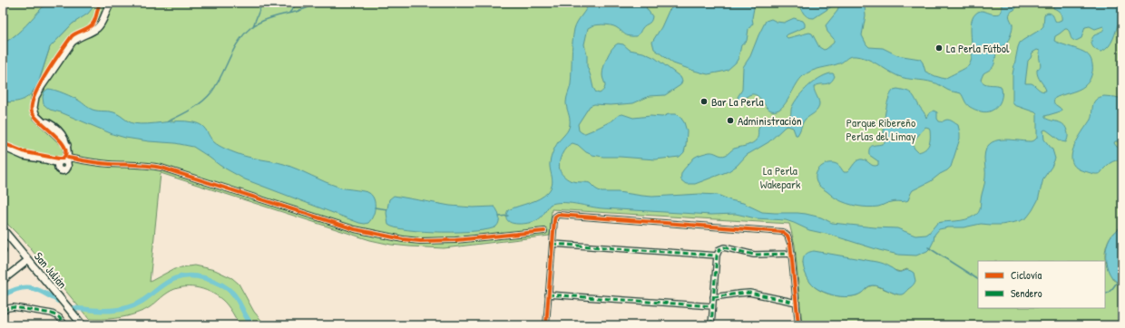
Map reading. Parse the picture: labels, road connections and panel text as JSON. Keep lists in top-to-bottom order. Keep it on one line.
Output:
{"streets":{"street":["San Julián"]},"parks":["Parque Ribereño Perlas del Limay","La Perla Wakepark"],"places":["La Perla Fútbol","Bar La Perla","Administración"],"legend":["Ciclovía","Sendero"]}
